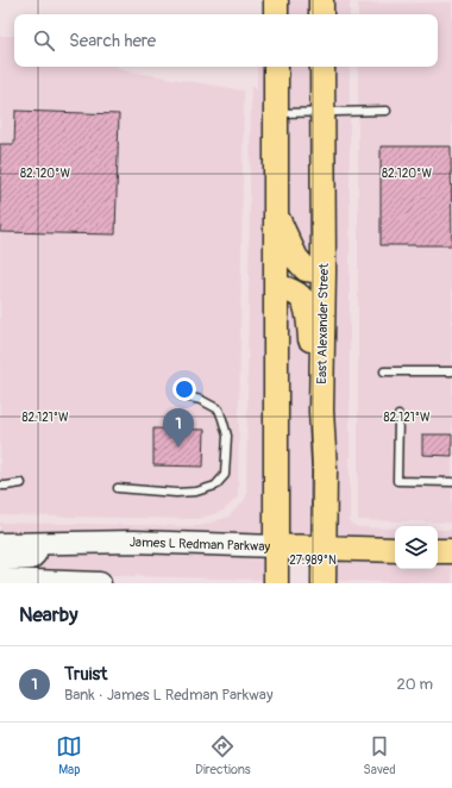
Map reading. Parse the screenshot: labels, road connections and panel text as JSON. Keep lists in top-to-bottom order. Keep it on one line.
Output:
{"streets":{"main road":["East Alexander Street","James L Redman Parkway"]},"crossings":[["East Alexander Street","James L Redman Parkway"]],"page":{"search":"Search here","pins":"1","heading":"Nearby","list":[{"mark":"1","name":"Truist","note":"Bank · James L Redman Parkway","value":"20 m"}],"nav":["Map","Directions","Saved"]},"coordinates":["82.120°W","82.121°W","27.989°N"]}
